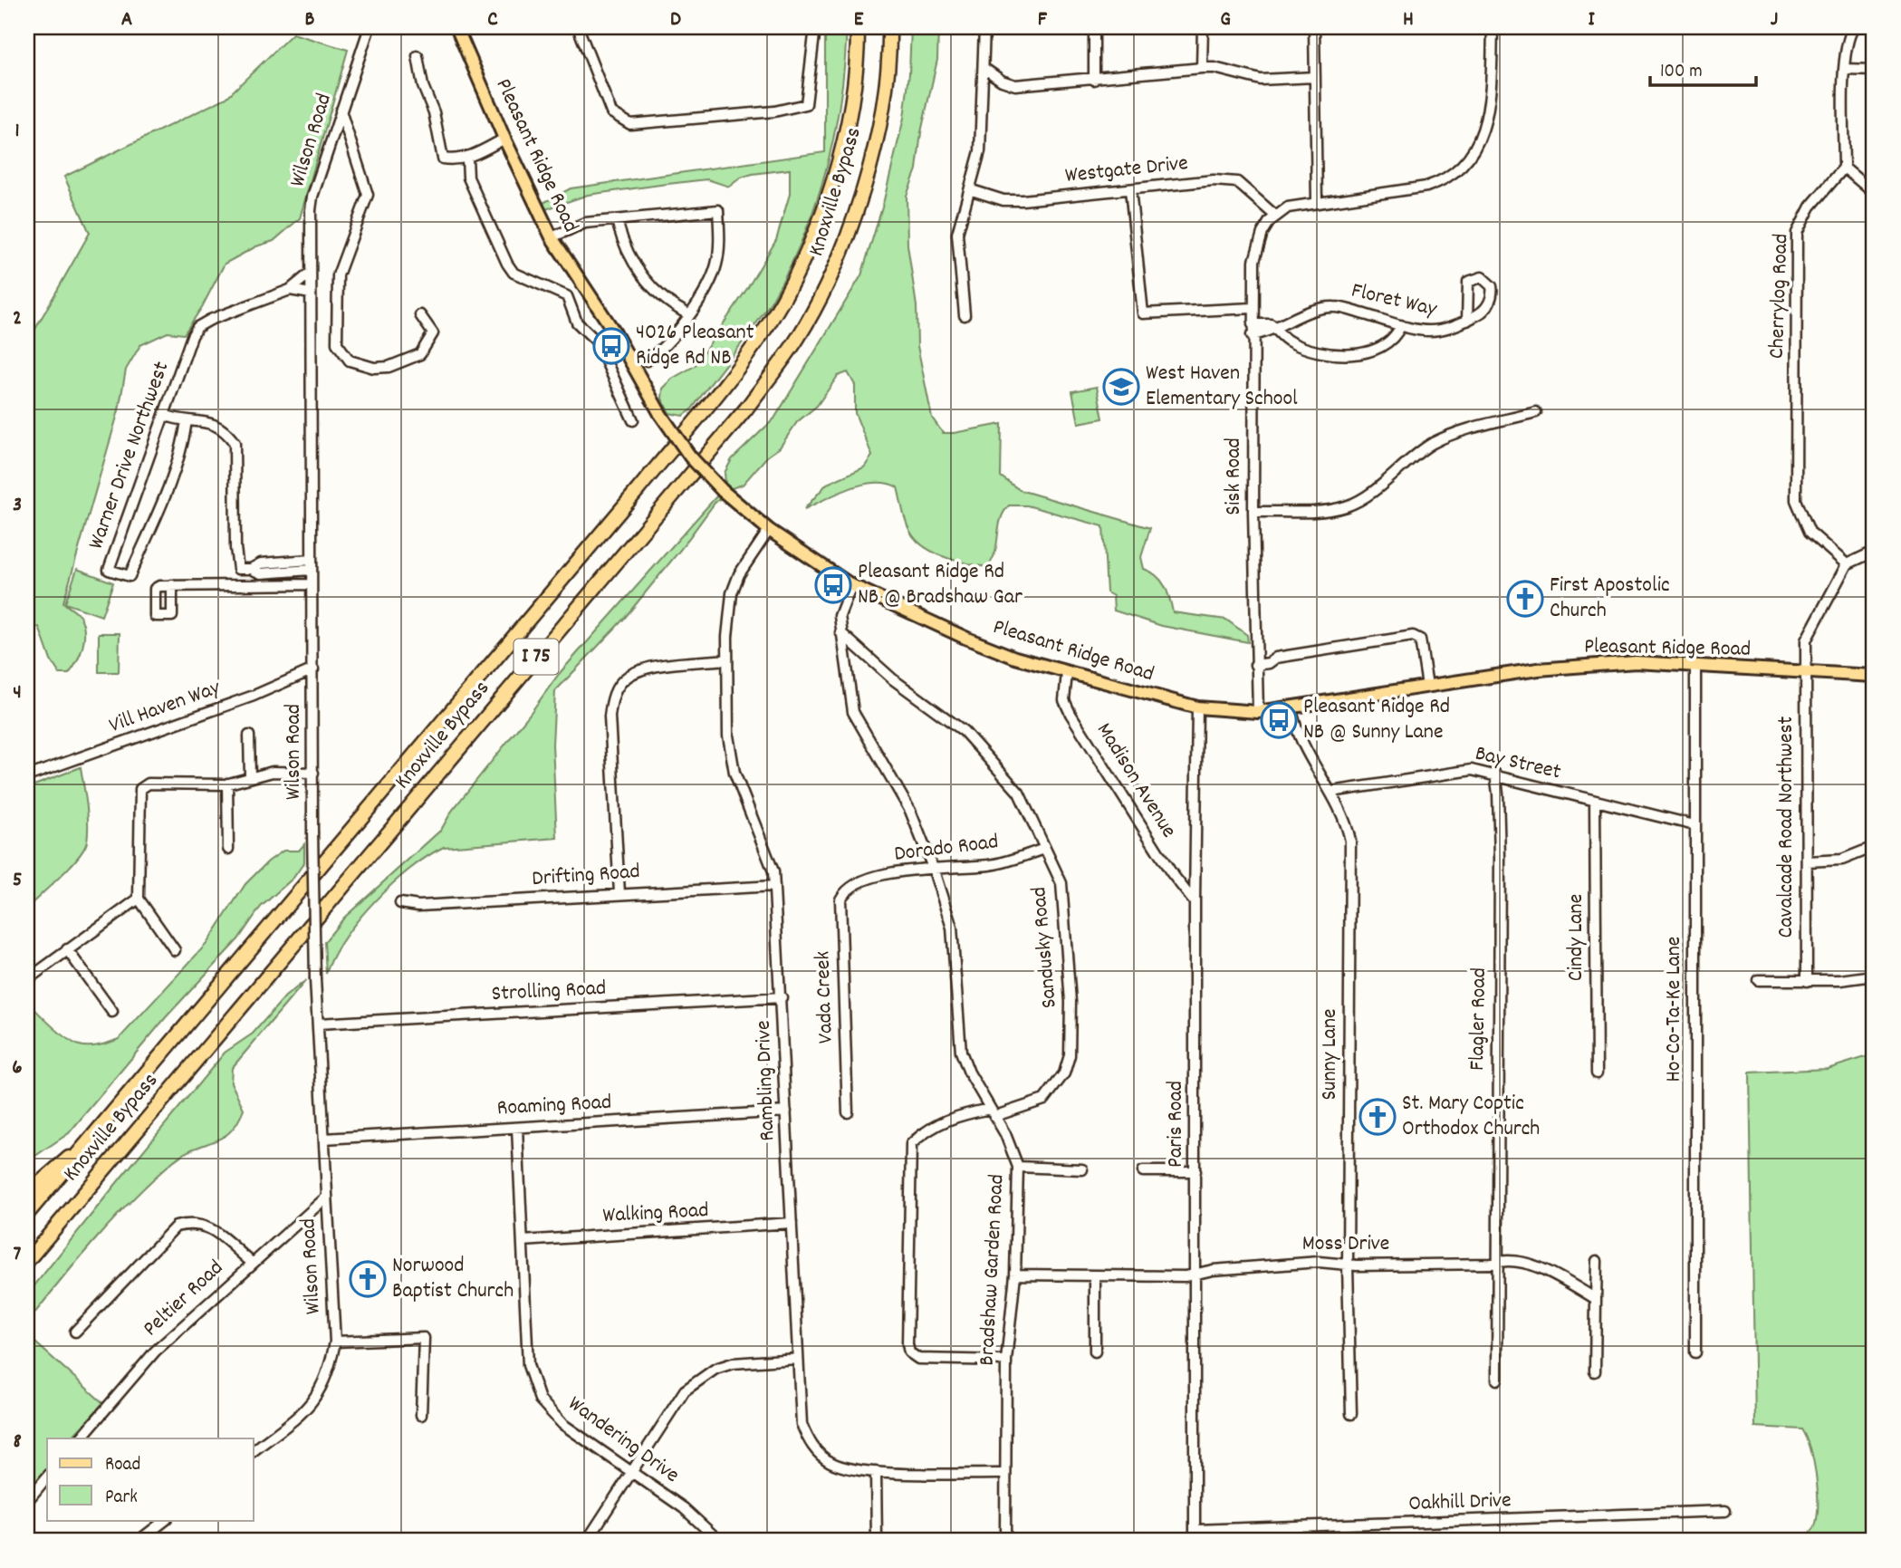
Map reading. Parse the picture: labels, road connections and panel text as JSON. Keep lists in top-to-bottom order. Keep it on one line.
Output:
{"streets":{"highway":["Knoxville Bypass","I 75"],"main road":["Pleasant Ridge Road"],"street":["Wilson Road","Westgate Drive","Cherrylog Road","Floret Way","Warner Drive Northwest","Sisk Road","Vill Haven Way","Bay Street","Madison Avenue","Cavalcade Road Northwest","Dorado Road","Drifting Road","Cindy Lane","Sandusky Road","Strolling Road","Vada Creek","Ho-Co-Ta-Ke Lane","Flagler Road","Sunny Lane","Rambling Drive","Roaming Road","Paris Road","Walking Road","Moss Drive","Bradshaw Garden Road","Peltier Road","Wandering Drive","Oakhill Drive"]},"crossings":[["Wilson Road","Vill Haven Way"],["Wilson Road","Strolling Road"],["Wilson Road","Roaming Road"],["Wilson Road","Peltier Road"],["Pleasant Ridge Road","Sisk Road"],["Pleasant Ridge Road","Madison Avenue"],["Pleasant Ridge Road","Cavalcade Road Northwest"],["Pleasant Ridge Road","Ho-Co-Ta-Ke Lane"],["Pleasant Ridge Road","Sunny Lane"],["Pleasant Ridge Road","Rambling Drive"],["Pleasant Ridge Road","Paris Road"],["Pleasant Ridge Road","Bradshaw Garden Road"],["Westgate Drive","Sisk Road"],["Cherrylog Road","Cavalcade Road Northwest"],["Floret Way","Sisk Road"],["Bay Street","Cindy Lane"],["Bay Street","Ho-Co-Ta-Ke Lane"],["Bay Street","Flagler Road"],["Bay Street","Sunny Lane"],["Madison Avenue","Paris Road"],["Dorado Road","Sandusky Road"],["Dorado Road","Vada Creek"],["Dorado Road","Bradshaw Garden Road"],["Drifting Road","Rambling Drive"],["Sandusky Road","Bradshaw Garden Road"],["Strolling Road","Rambling Drive"],["Flagler Road","Moss Drive"],["Sunny Lane","Moss Drive"],["Rambling Drive","Roaming Road"],["Rambling Drive","Walking Road"],["Rambling Drive","Bradshaw Garden Road"],["Roaming Road","Wandering Drive"],["Paris Road","Moss Drive"],["Paris Road","Oakhill Drive"],["Walking Road","Wandering Drive"],["Moss Drive","Bradshaw Garden Road"]],"places":{"bus stop":["4026 Pleasant Ridge Rd NB","Pleasant Ridge Rd NB @ Bradshaw Gar","Pleasant Ridge Rd NB @ Sunny Lane"],"school or university":["West Haven Elementary School"],"church":["First Apostolic Church","St. Mary Coptic Orthodox Church","Norwood Baptist Church"]},"legend":["Road","Park"],"scale_bar":"100 m","grid":{"columns":["A","B","C","D","E","F","G","H","I","J"],"rows":["1","2","3","4","5","6","7","8"]}}
